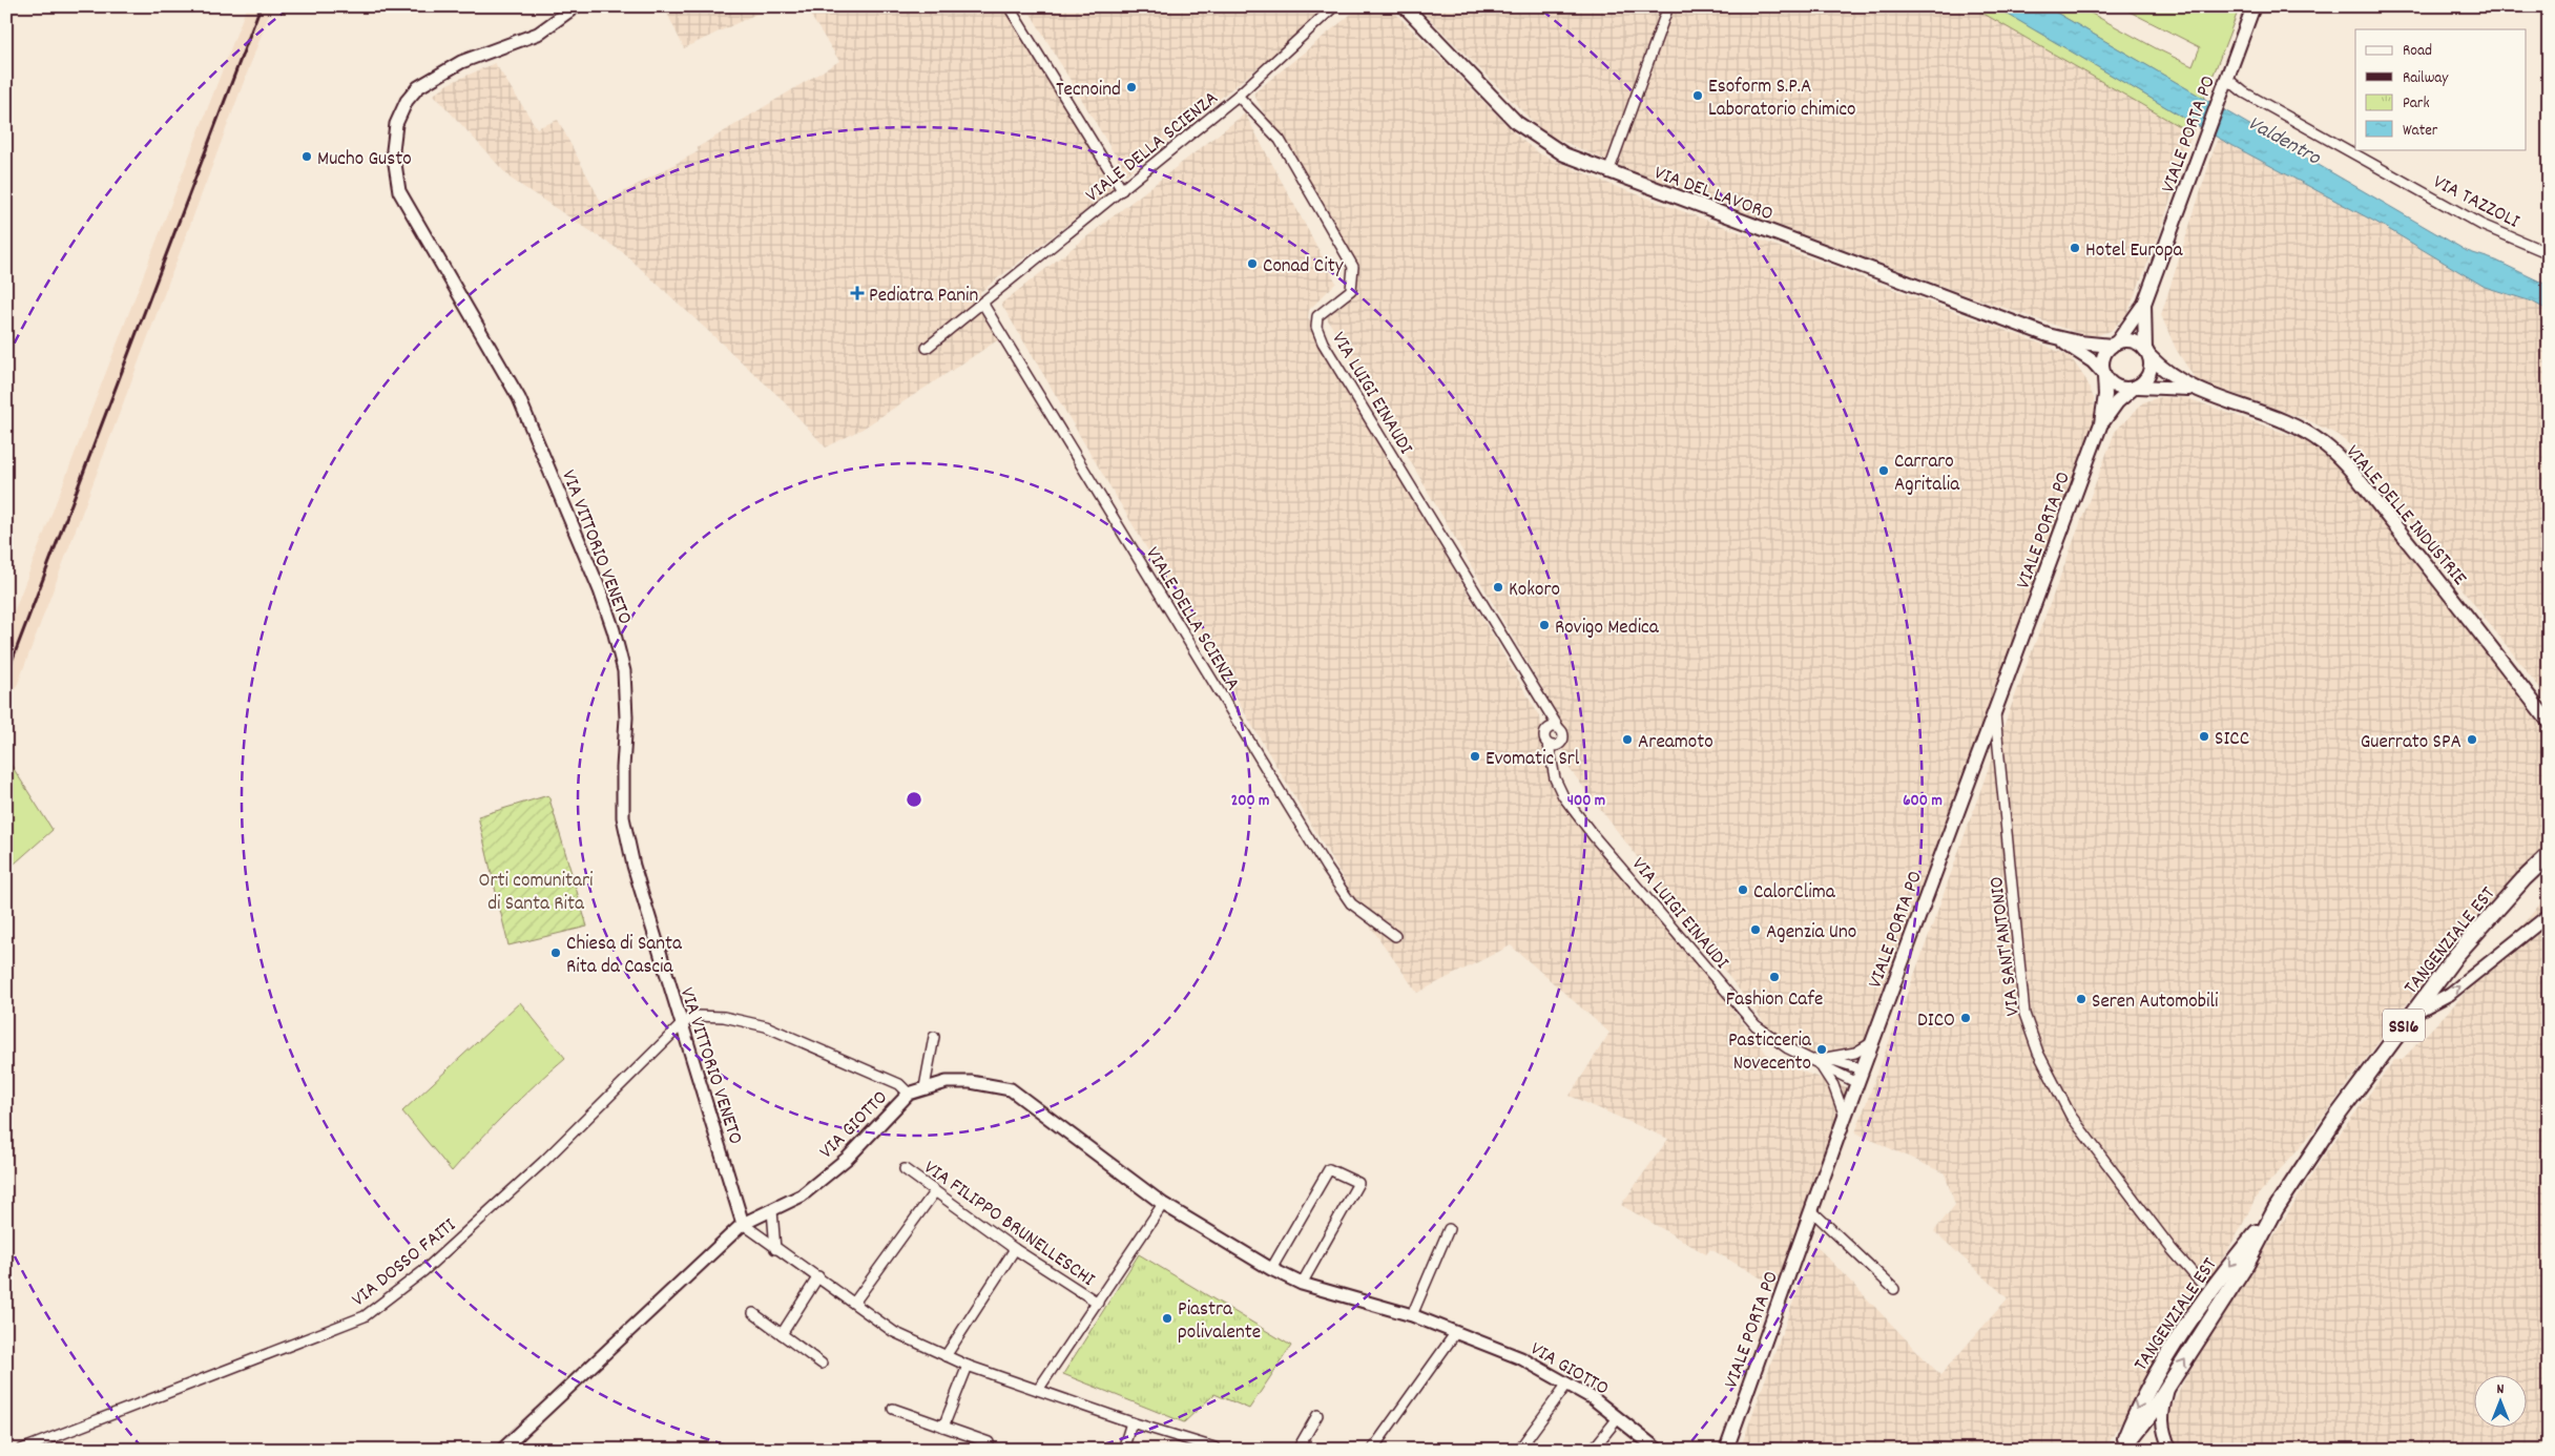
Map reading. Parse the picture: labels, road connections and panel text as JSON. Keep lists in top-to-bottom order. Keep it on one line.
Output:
{"streets":{"main road":["VIALE PORTA PO","VIA DEL LAVORO","VIALE DELLE INDUSTRIE","TANGENZIALE EST","SS16"],"street":["VIALE DELLA SCIENZA","VIA TAZZOLI","VIA LUIGI EINAUDI","VIA VITTORIO VENETO","VIA SANT'ANTONIO","VIA GIOTTO","VIA FILIPPO BRUNELLESCHI","VIA DOSSO FAITI"]},"crossings":[["VIALE PORTA PO","VIA TAZZOLI"],["VIALE PORTA PO","VIA LUIGI EINAUDI"],["VIALE PORTA PO","VIALE DELLE INDUSTRIE"],["VIALE PORTA PO","VIA SANT'ANTONIO"],["VIALE DELLA SCIENZA","VIA LUIGI EINAUDI"],["VIA VITTORIO VENETO","VIA GIOTTO"],["VIA VITTORIO VENETO","VIA DOSSO FAITI"],["VIA GIOTTO","VIA FILIPPO BRUNELLESCHI"]],"water":["Valdentro"],"parks":["Orti comunitari di Santa Rita"],"places":{"other":["Tecnoind","Esoform S.P.A Laboratorio chimico","Mucho Gusto","Hotel Europa","Conad City","Carraro Agritalia","Kokoro","Rovigo Medica","SICC","Areamoto","Guerrato SPA","Evomatic Srl","CalorClima","Agenzia Uno","Chiesa di Santa Rita da Cascia","Fashion Cafe","Seren Automobili","DICO","Pasticceria Novecento","Piastra polivalente"],"health":["Pediatra Panin"]},"legend":["Road","Railway","Park","Water"],"north":"top","rings":["200 m","400 m","600 m"]}
